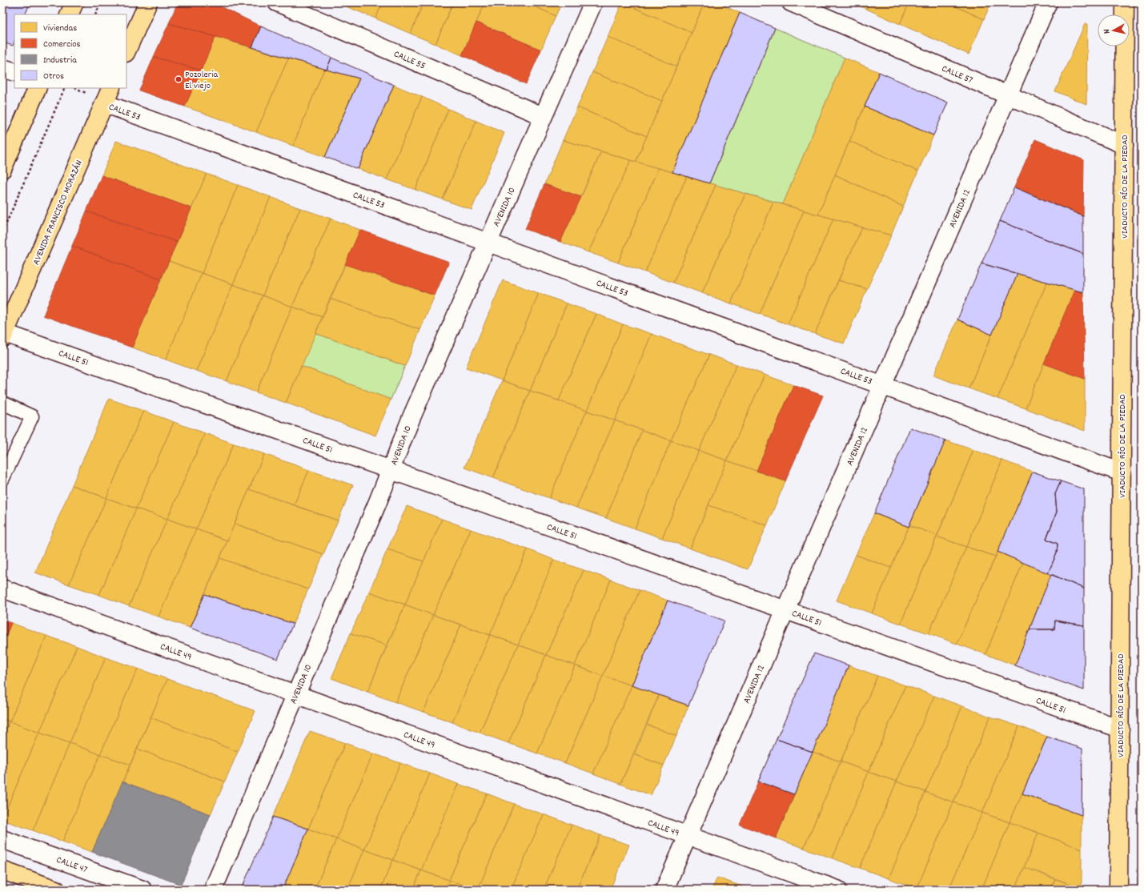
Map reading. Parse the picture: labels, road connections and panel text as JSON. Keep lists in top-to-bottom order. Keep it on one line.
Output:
{"streets":{"main road":["VIADUCTO RÍO DE LA PIEDAD","AVENIDA FRANCISCO MORAZÁN"],"street":["CALLE 55","CALLE 57","CALLE 53","AVENIDA 10","AVENIDA 12","CALLE 51","CALLE 49","CALLE 47"]},"crossings":[["CALLE 55","AVENIDA 10"],["CALLE 57","VIADUCTO RÍO DE LA PIEDAD"],["CALLE 57","AVENIDA 12"],["CALLE 53","VIADUCTO RÍO DE LA PIEDAD"],["CALLE 53","AVENIDA 10"],["CALLE 53","AVENIDA 12"],["CALLE 53","AVENIDA FRANCISCO MORAZÁN"],["VIADUCTO RÍO DE LA PIEDAD","CALLE 51"],["AVENIDA 10","CALLE 51"],["AVENIDA 10","CALLE 49"],["AVENIDA 12","CALLE 51"],["AVENIDA 12","CALLE 49"],["AVENIDA FRANCISCO MORAZÁN","CALLE 51"]],"places":["Pozoleria El viejo"],"legend":["Viviendas","Comercios","Industria","Otros"],"north":"left"}
